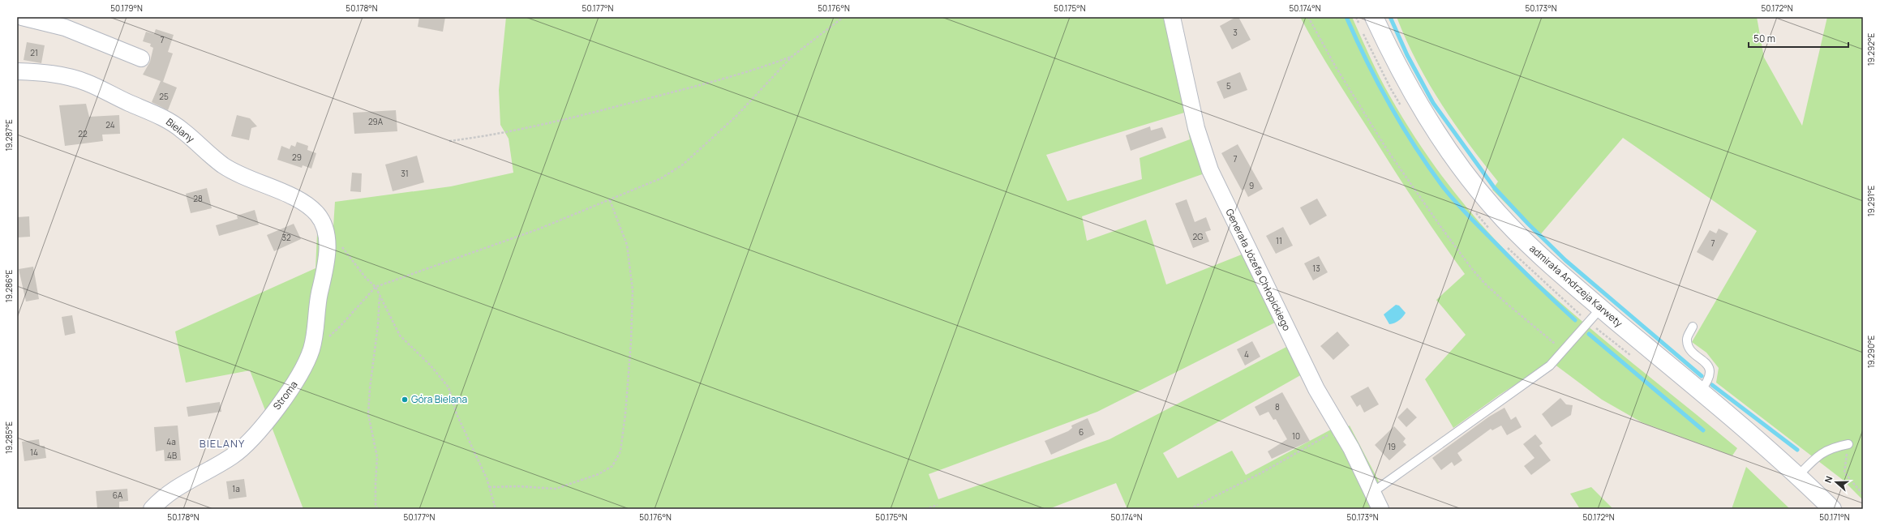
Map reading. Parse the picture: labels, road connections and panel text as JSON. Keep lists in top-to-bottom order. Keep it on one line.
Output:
{"streets":{"main road":["admirała Andrzeja Karwety"],"street":["Bielany","Generała Józefa Chłopickiego","Stroma"]},"crossings":[["Bielany","Stroma"]],"districts":["BIELANY"],"places":["Góra Bielana"],"house_numbers":["3","7","21","5","25","29A","24","22","29","7","31","9","28","2G","32","11","7","13","4","8","6","10","4a","19","14","4B","1a","6A"],"scale_bar":"50 m","north":"left","coordinates":["50.179°N","50.178°N","50.177°N","50.176°N","50.175°N","50.174°N","50.173°N","50.172°N","19.292°E","19.287°E","19.291°E","19.286°E","19.290°E","19.285°E","50.171°N"]}
